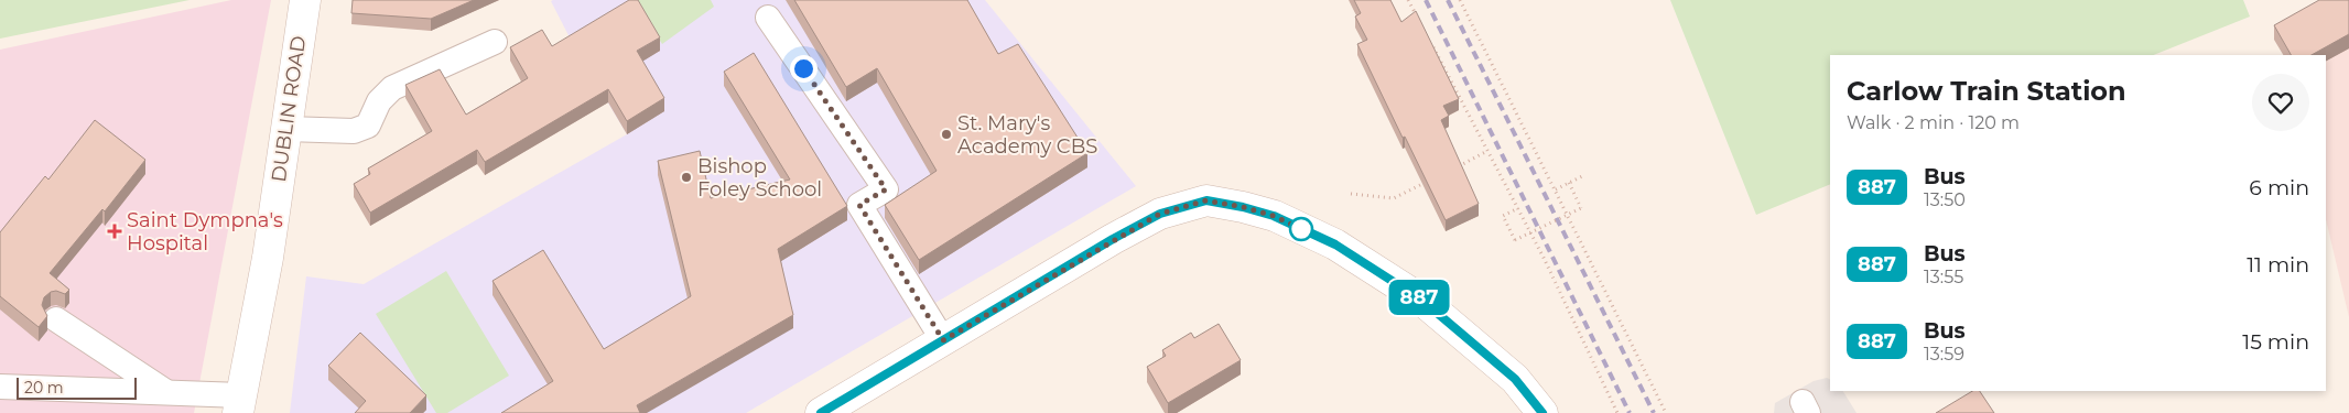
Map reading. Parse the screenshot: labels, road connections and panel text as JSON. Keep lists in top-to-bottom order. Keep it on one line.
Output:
{"streets":{"street":["DUBLIN ROAD"]},"places":{"other":["St. Mary's Academy CBS","Bishop Foley School"],"health":["Saint Dympna's Hospital"]},"lines":["bus line 887"],"scale_bar":"20 m","page":{"on_map":"887","heading":["Carlow Train Station","Walk · 2 min · 120 m"],"list":[{"mark":"887","name":"Bus","note":"13:50","value":"6 min"},{"mark":"887","name":"Bus","note":"13:55","value":"11 min"},{"mark":"887","name":"Bus","note":"13:59","value":"15 min"}],"scale":"20 m"}}
